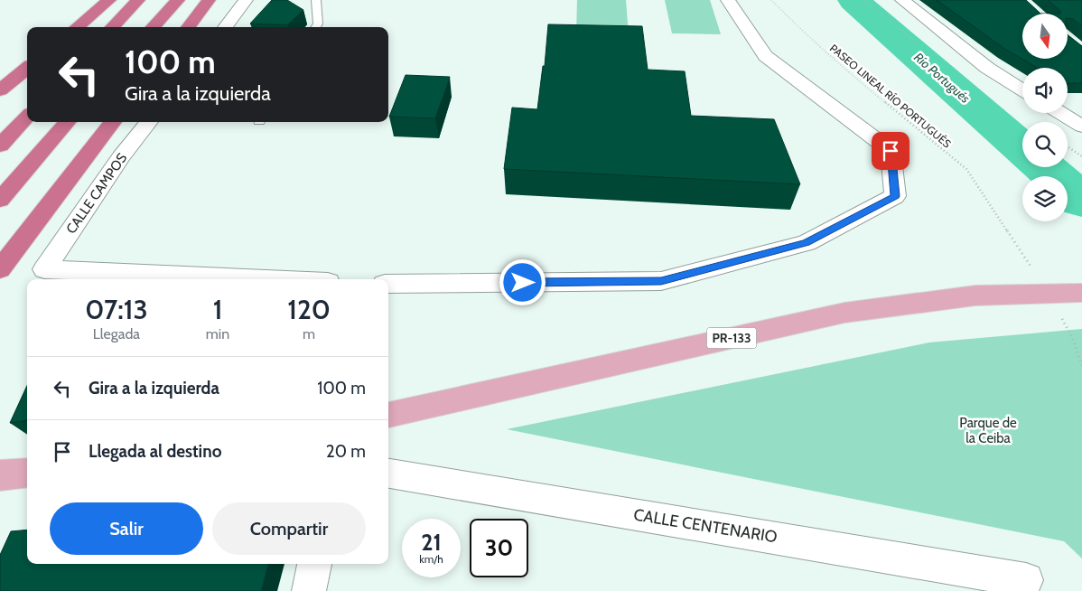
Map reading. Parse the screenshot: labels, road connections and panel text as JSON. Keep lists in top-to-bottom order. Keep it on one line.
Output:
{"streets":{"main road":["PR-133"],"street":["CALLE CAMPOS","CALLE CENTENARIO"],"path":["PASEO LINEAL RÍO PORTUGUÉS"]},"crossings":[["PASEO LINEAL RÍO PORTUGUÉS","PR-133"]],"water":["Río Portugués"],"parks":["Parque de la Ceiba"],"north":"bottom","page":{"turn":["100 m","Gira a la izquierda"],"eta":["07:13","Llegada","1","min","120","m"],"list":[{"name":"Gira a la izquierda","value":"100 m"},{"name":"Llegada al destino","value":"20 m"}],"buttons":["Salir","Compartir"],"speed":"21 km/h","limit":"30"}}
